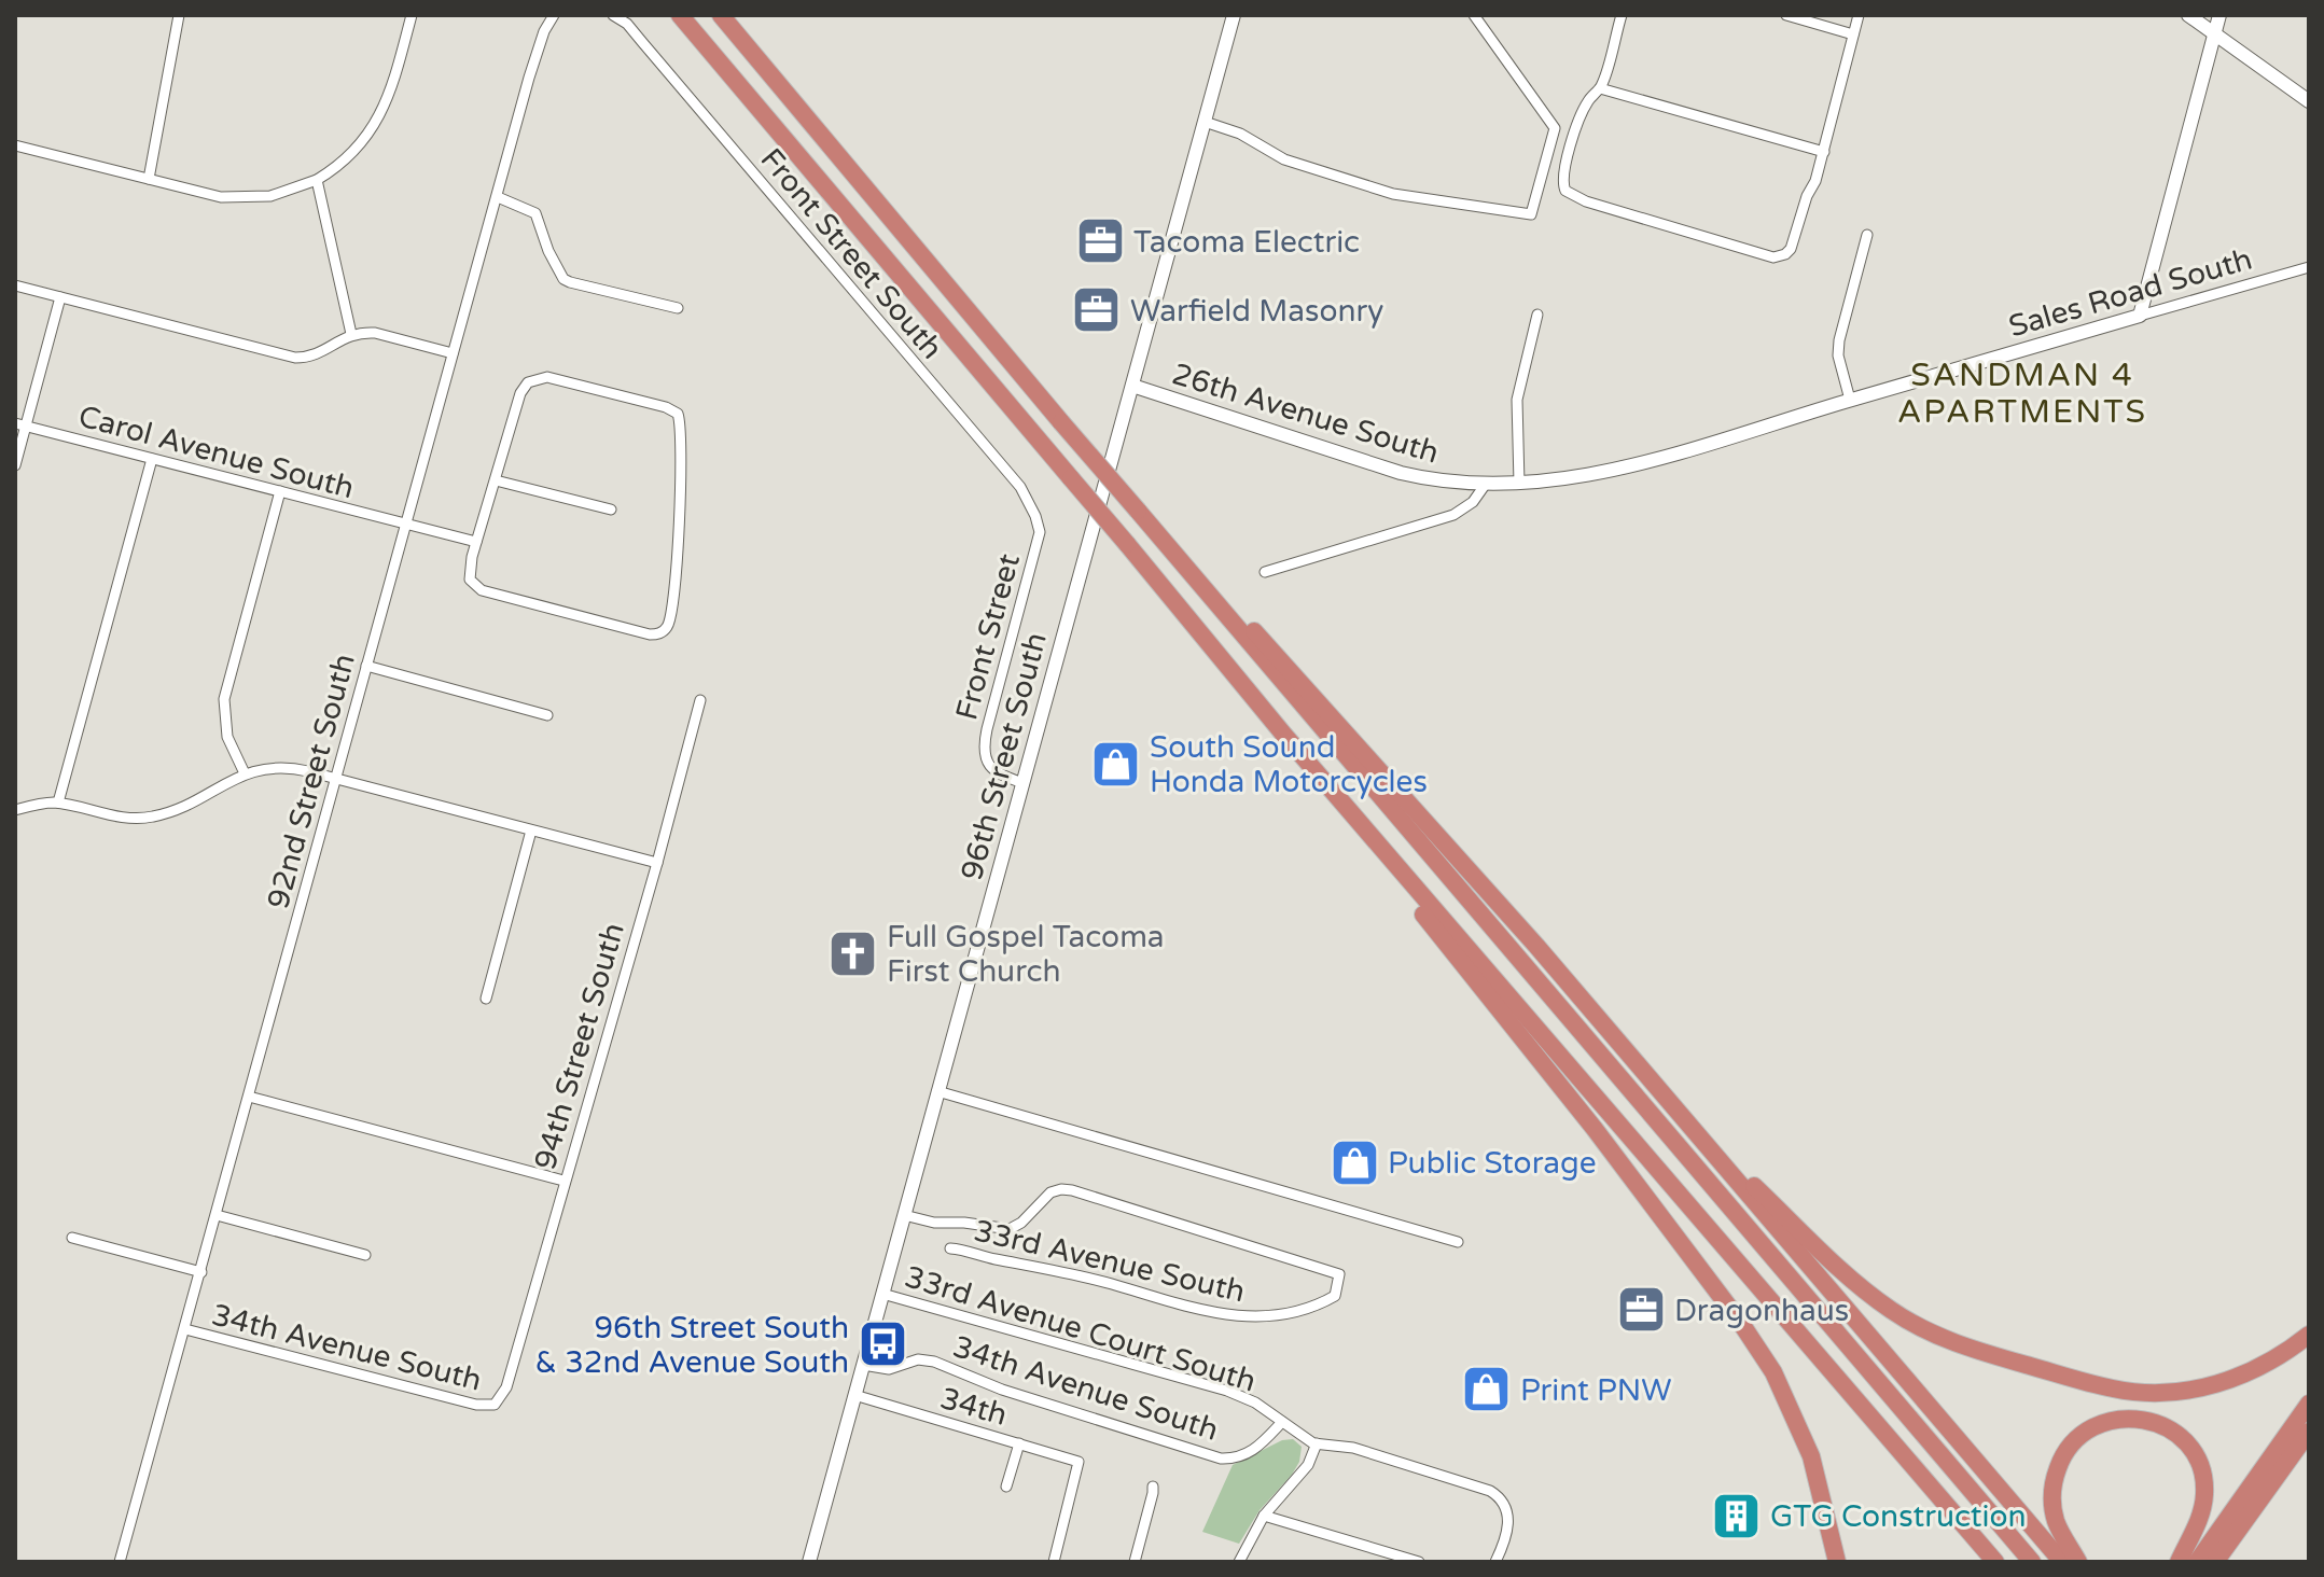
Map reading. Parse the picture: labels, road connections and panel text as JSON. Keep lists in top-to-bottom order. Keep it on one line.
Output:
{"streets":{"main road":["Sales Road South","26th Avenue South","96th Street South"],"street":["Front Street South","Carol Avenue South","Front Street","92nd Street South","94th Street South","33rd Avenue South","33rd Avenue Court South","34th Avenue South","34th"]},"crossings":[["Front Street South","Front Street"],["Sales Road South","26th Avenue South"],["26th Avenue South","96th Street South"],["Carol Avenue South","92nd Street South"],["Front Street","96th Street South"],["96th Street South","33rd Avenue South"],["96th Street South","33rd Avenue Court South"],["96th Street South","34th Avenue South"],["96th Street South","34th"],["92nd Street South","34th Avenue South"],["94th Street South","34th Avenue South"],["33rd Avenue Court South","34th Avenue South"]],"districts":["SANDMAN 4 APARTMENTS"],"places":{"office":["Tacoma Electric","Warfield Masonry","Dragonhaus"],"shop":["South Sound Honda Motorcycles","Public Storage","Print PNW"],"church":["Full Gospel Tacoma First Church"],"bus stop":["96th Street South & 32nd Avenue South"],"building":["GTG Construction"]}}
